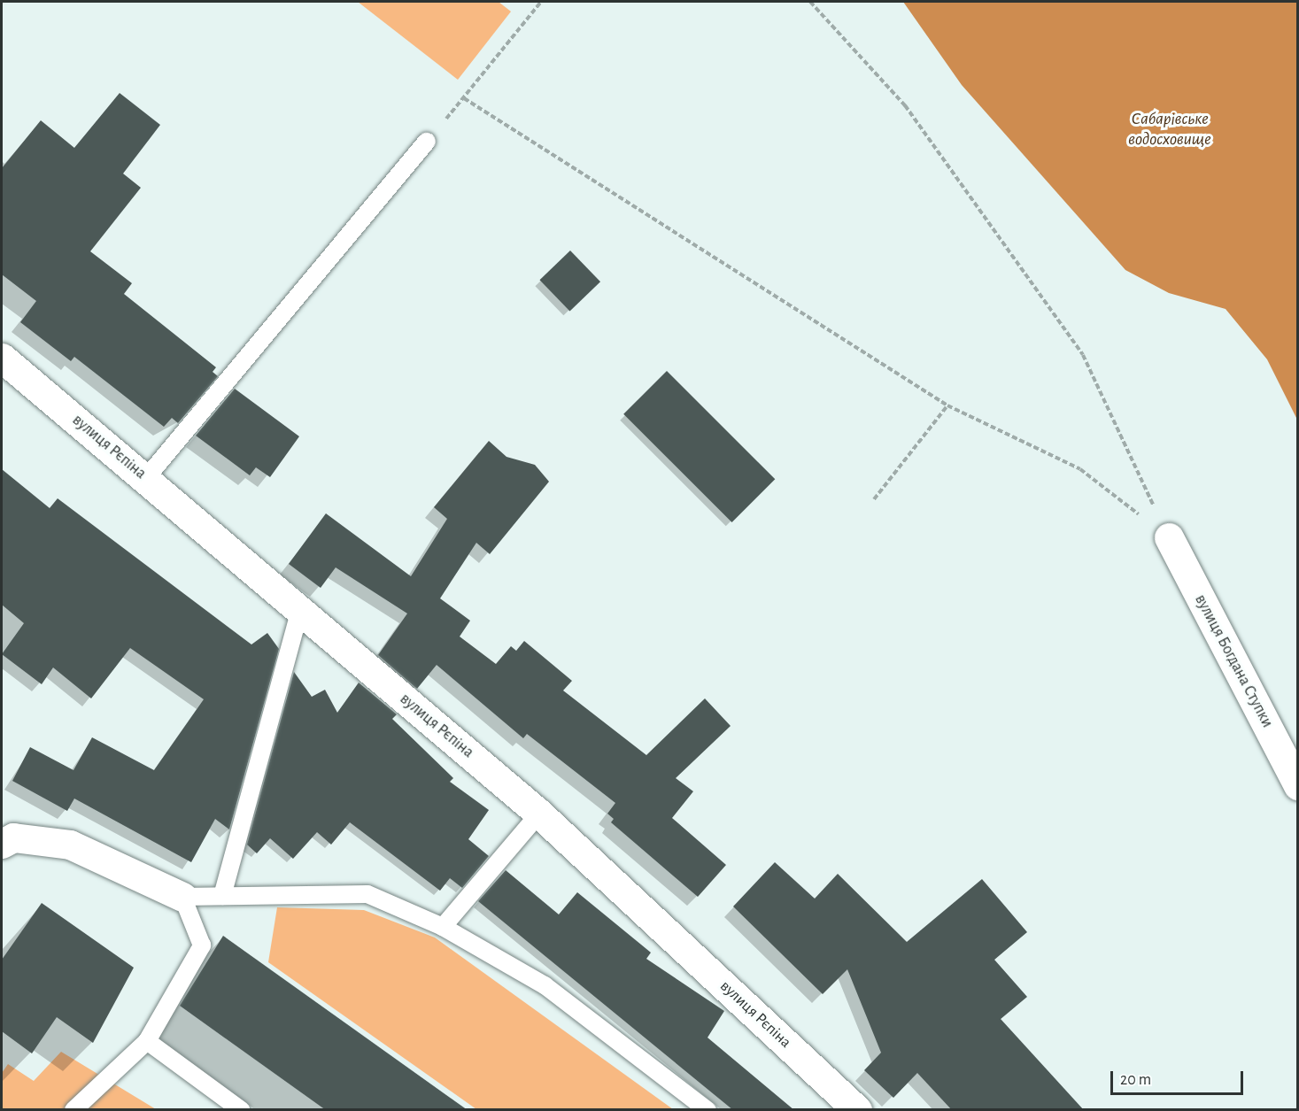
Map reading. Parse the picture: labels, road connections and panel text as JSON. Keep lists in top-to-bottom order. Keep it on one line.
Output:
{"streets":{"street":["вулиця Рєпіна","вулиця Богдана Ступки"]},"water":["Сабарівське водосховище"],"scale_bar":"20 m"}
